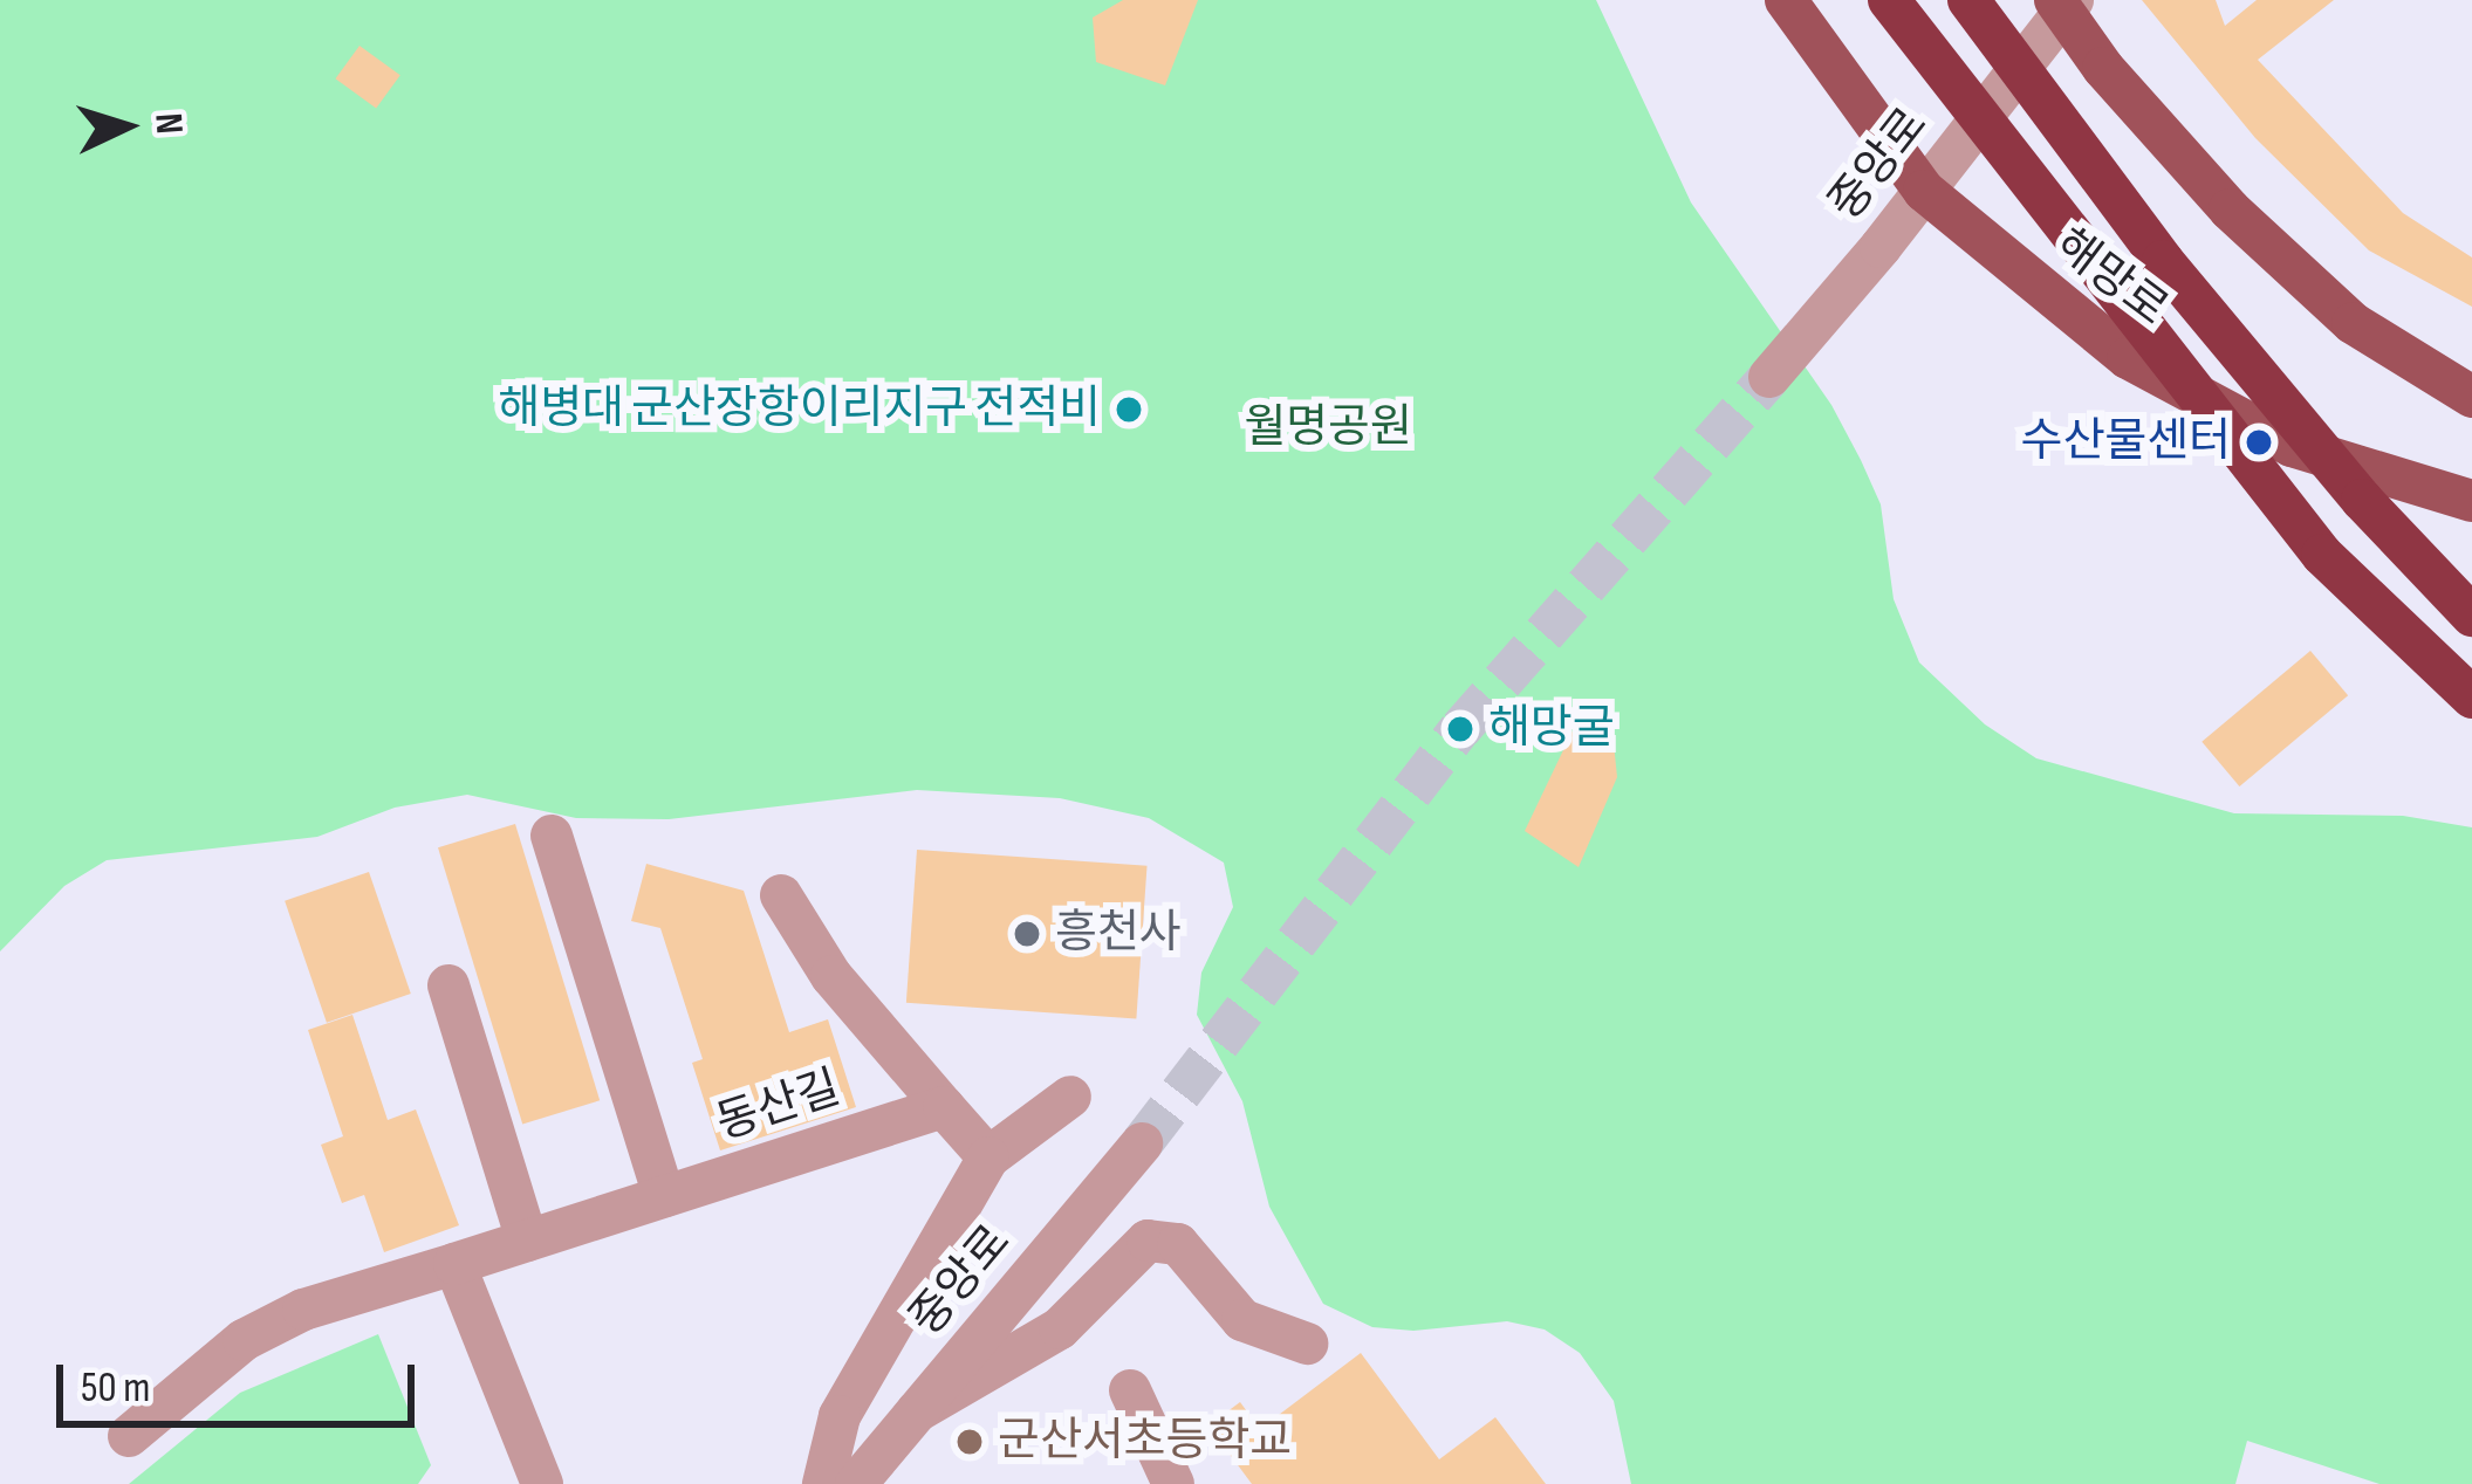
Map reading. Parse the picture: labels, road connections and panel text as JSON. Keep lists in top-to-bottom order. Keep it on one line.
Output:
{"streets":{"main road":["해망로"],"street":["중앙로","동산길"]},"crossings":[["중앙로","해망로"]],"parks":["월명공원"],"places":["해병대 군산장항이리지구 전적비","수산물센터","해망굴","흥천사","군산서초등학교"],"scale_bar":"50 m","north":"right"}
